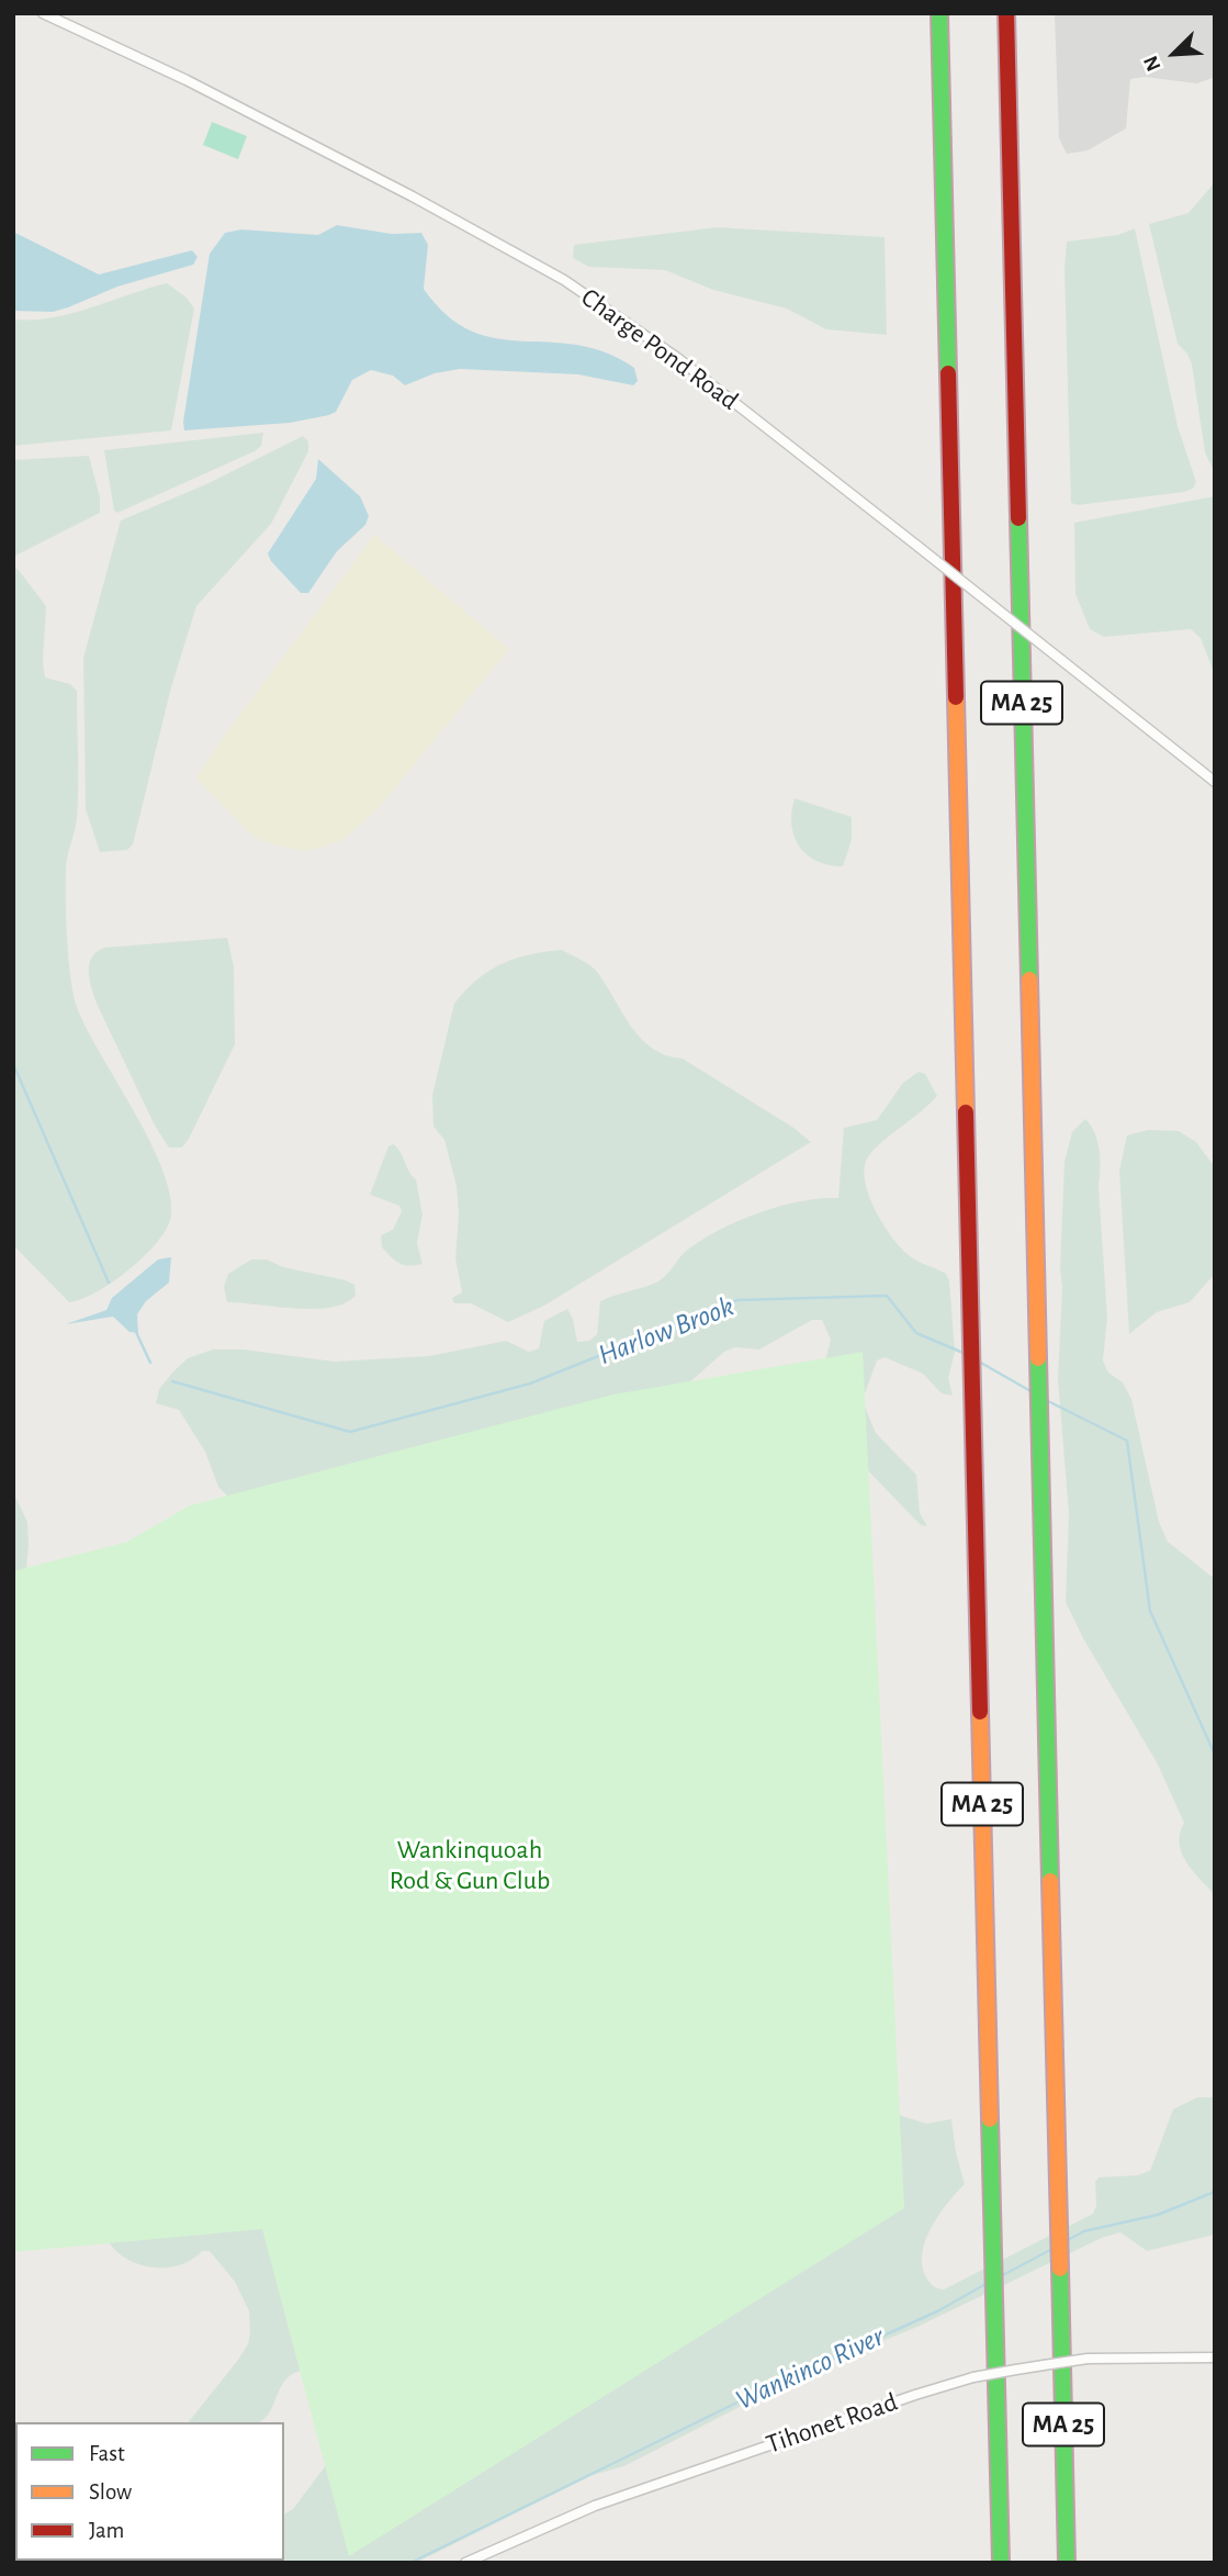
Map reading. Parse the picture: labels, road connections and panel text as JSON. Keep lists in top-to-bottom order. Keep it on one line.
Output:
{"streets":{"highway":["MA 25"],"street":["Charge Pond Road","Tihonet Road"]},"water":["Harlow Brook","Wankinco River"],"parks":["Wankinquoah Rod & Gun Club"],"legend":["Fast","Slow","Jam"],"north":"bottom left"}
